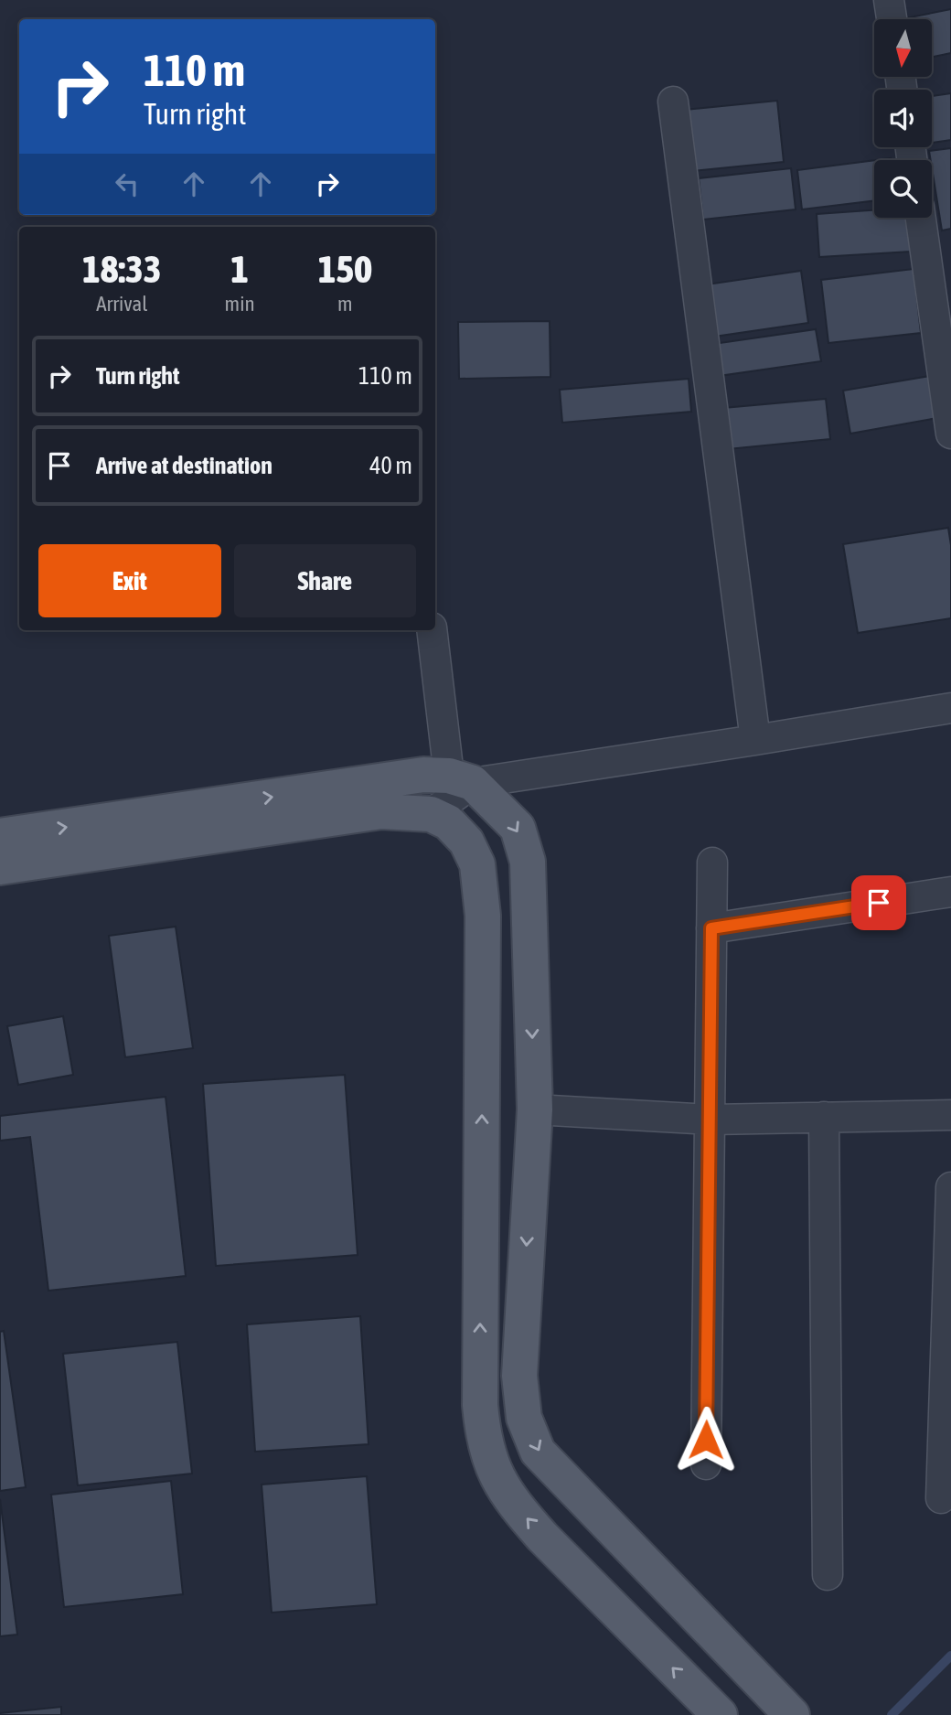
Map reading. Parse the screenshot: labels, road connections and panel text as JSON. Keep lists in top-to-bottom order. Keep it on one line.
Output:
{"north":"bottom","page":{"turn":["110 m","Turn right"],"eta":["18:33","Arrival","1","min","150","m"],"list":[{"name":"Turn right","value":"110 m"},{"name":"Arrive at destination","value":"40 m"}],"buttons":["Exit","Share"]}}
